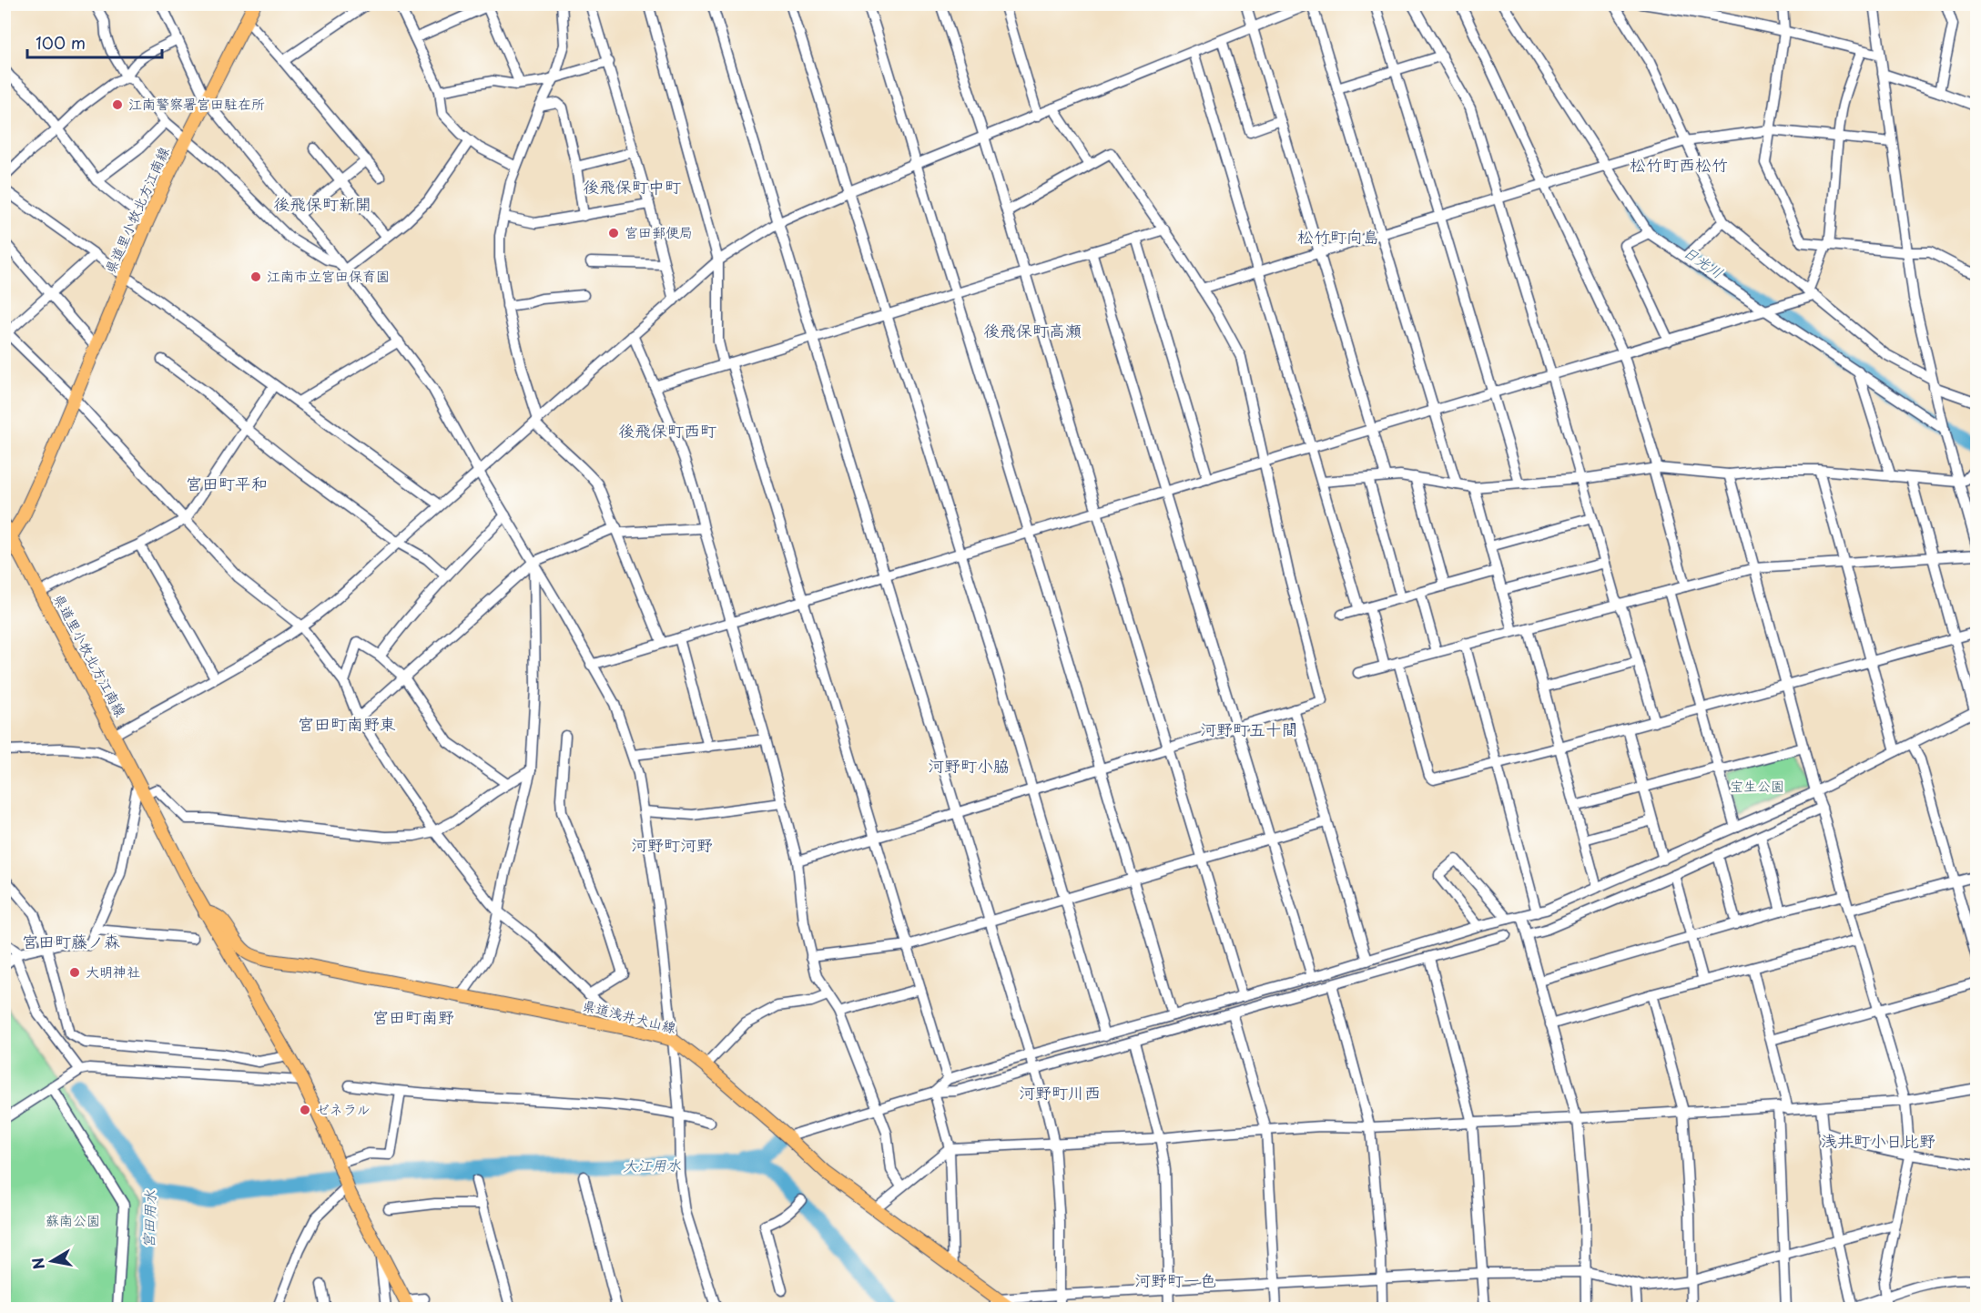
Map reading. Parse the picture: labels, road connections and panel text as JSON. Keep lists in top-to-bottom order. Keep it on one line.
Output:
{"streets":{"main road":["県道里小牧北方江南線","県道浅井犬山線"]},"crossings":[["県道里小牧北方江南線","県道浅井犬山線"]],"districts":["松竹町西松竹","後飛保町中町","後飛保町新開","松竹町向島","後飛保町高瀬","後飛保町西町","宮田町平和","宮田町南野東","河野町五十間","河野町小脇","河野町河野","宮田町藤ノ森","宮田町南野","河野町川西","浅井町小日比野","河野町一色"],"water":["日光川","大江用水","宮田用水"],"parks":["宝生公園","蘇南公園"],"places":["江南警察署宮田駐在所","宮田郵便局","江南市立宮田保育園","大明神社","ゼネラル"],"scale_bar":"100 m","north":"left"}
